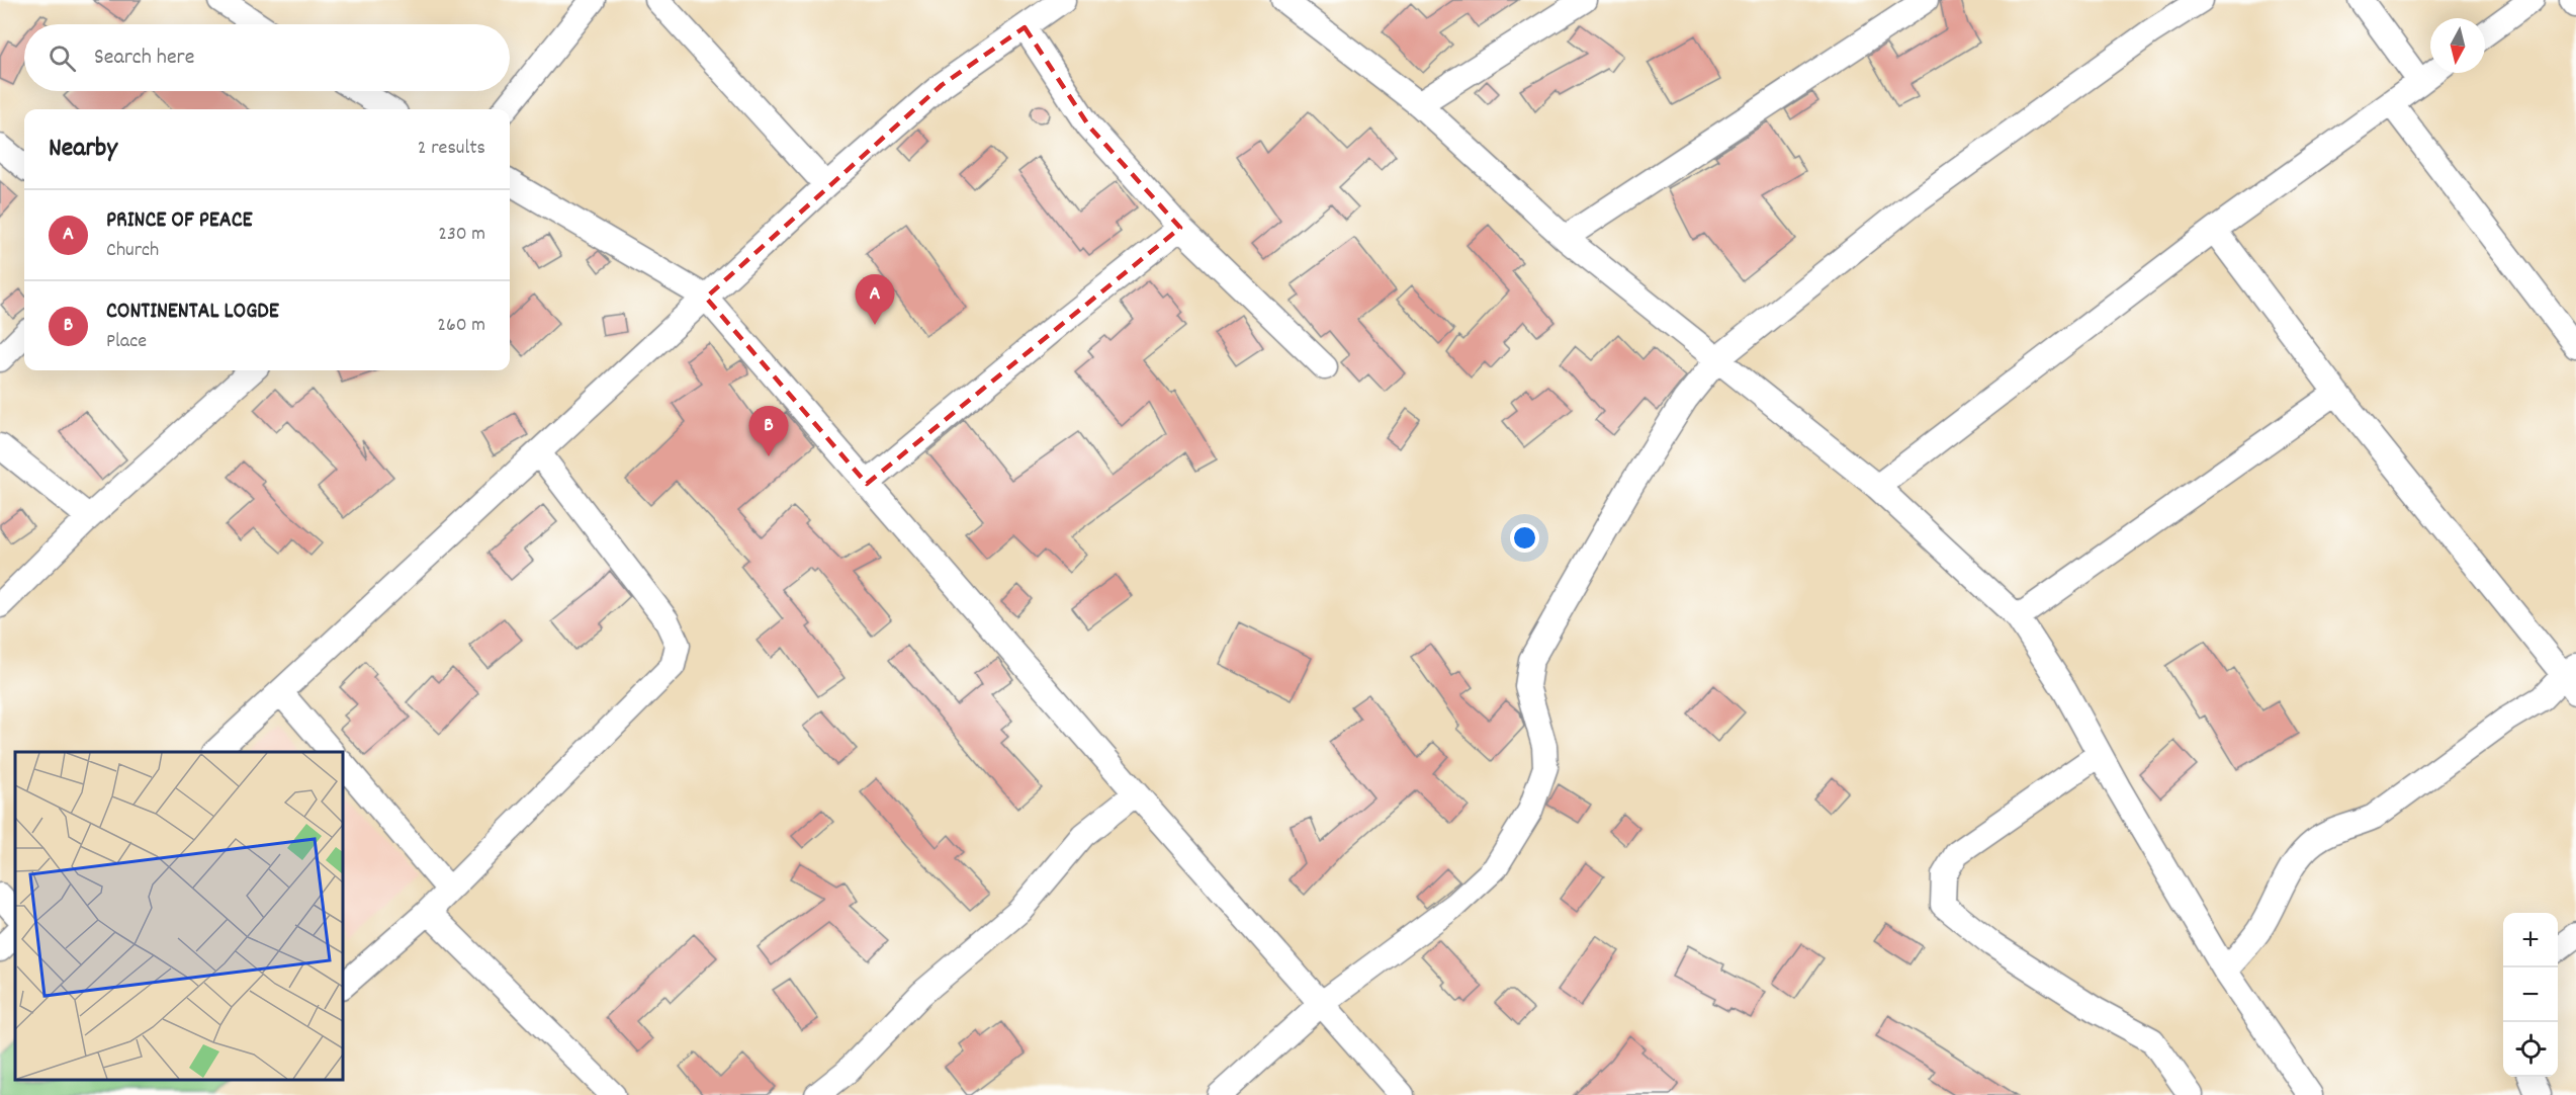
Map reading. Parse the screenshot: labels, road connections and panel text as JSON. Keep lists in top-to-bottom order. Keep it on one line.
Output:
{"north":"bottom","page":{"search":"Search here","heading":["Nearby","2 results"],"list":[{"mark":"A","name":"PRINCE OF PEACE","note":"Church","value":"230 m"},{"mark":"B","name":"CONTINENTAL LOGDE","note":"Place","value":"260 m"}],"pins":["A","B"],"map_buttons":["+","−"]}}
